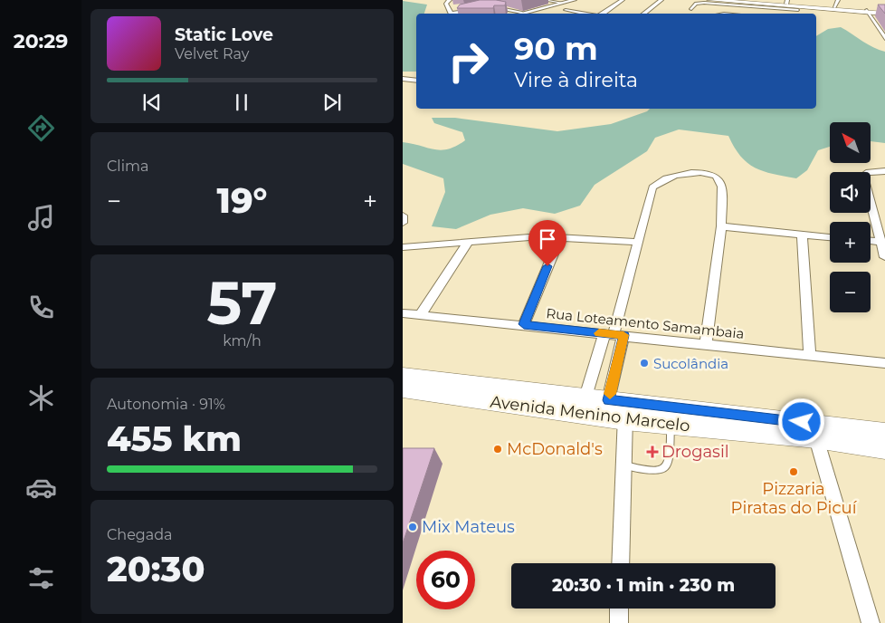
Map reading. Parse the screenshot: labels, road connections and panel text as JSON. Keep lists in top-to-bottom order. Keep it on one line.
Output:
{"streets":{"main road":["Avenida Menino Marcelo"],"street":["Rua Loteamento Samambaia"]},"places":{"other":["Sucolândia","McDonald's","Pizzaria Piratas do Picuí","Mix Mateus"],"health":["Drogasil"]},"north":"top left","page":{"tabs":"20:29","turn":["90 m","Vire à direita"],"song":["Static Love","Velvet Ray"],"map_buttons":["+","−"],"tile":["Clima",["57","km/h"],["Autonomia · 91%","455 km"],["Chegada","20:30"]],"heat":["−","19°","+"],"limit":"60","trip":"20:30 · 1 min · 230 m"}}
